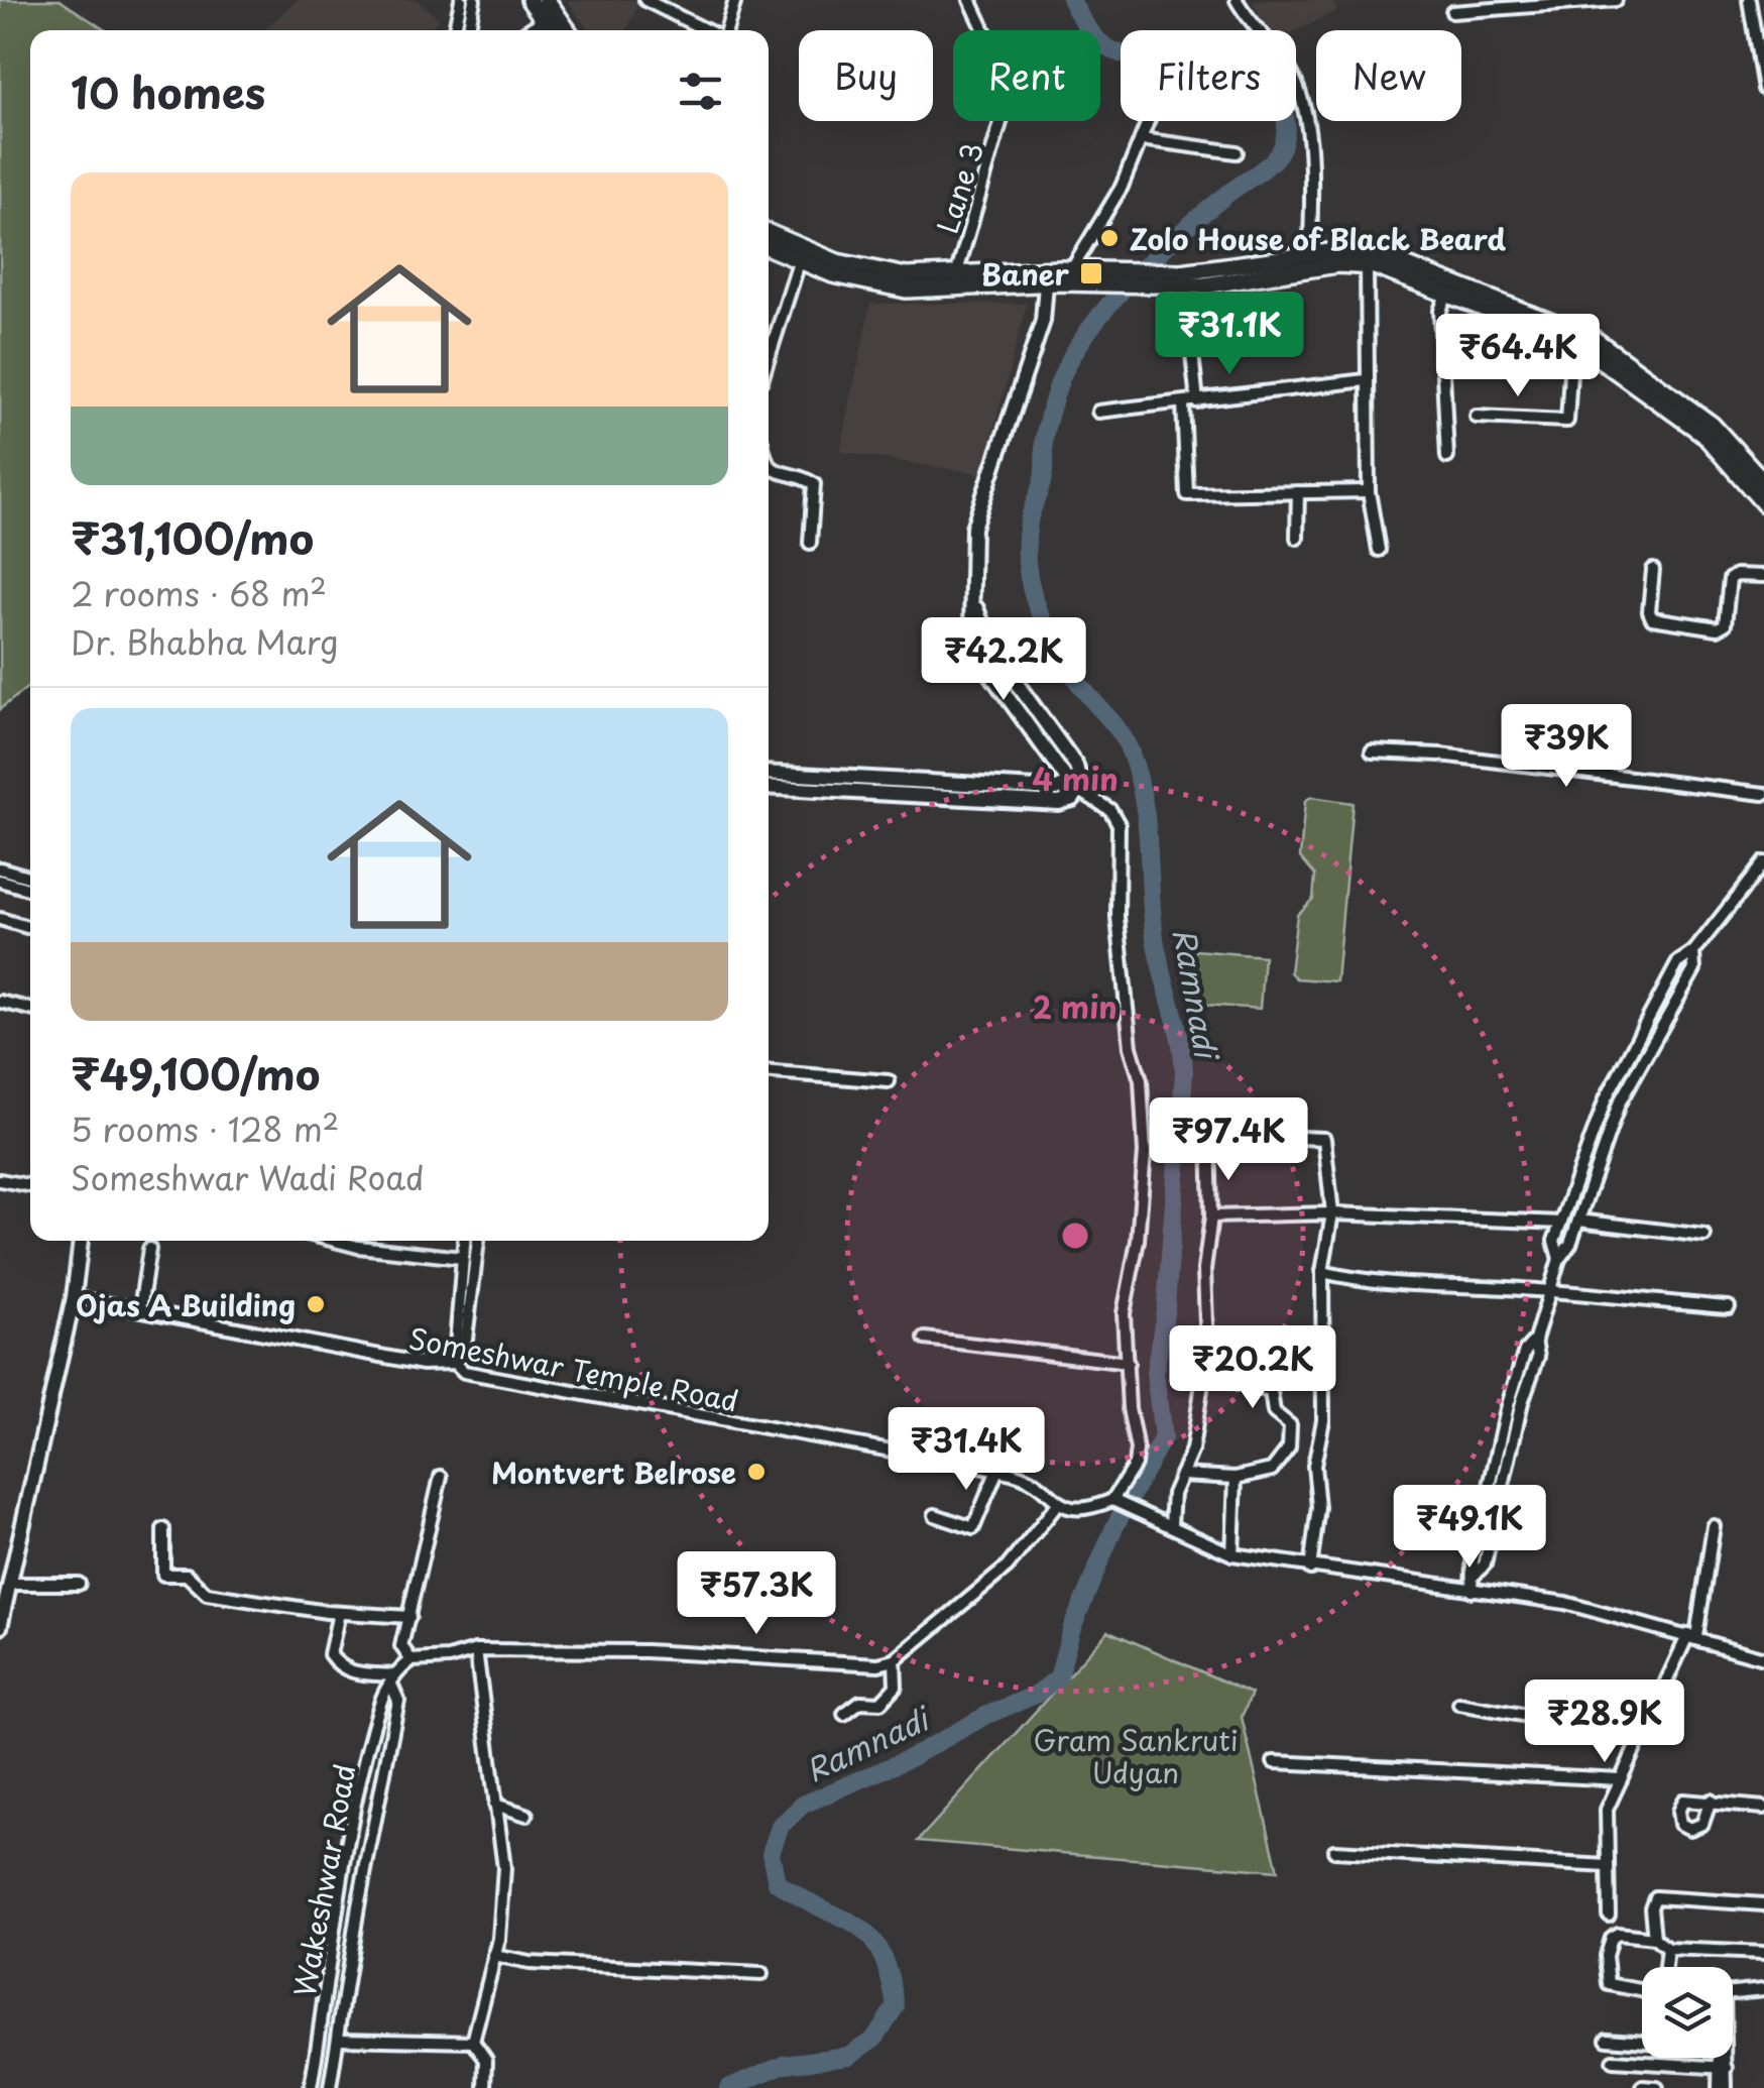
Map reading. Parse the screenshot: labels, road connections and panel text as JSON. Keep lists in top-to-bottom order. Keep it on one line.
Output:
{"streets":{"street":["Lane 3","Someshwar Temple Road","Wakeshwar Road"]},"water":["Ramnadi"],"parks":["Gram Sankruti Udyan"],"places":{"other":["Zolo House of Black Beard","Ojas A Building","Montvert Belrose"],"transit":["Baner"]},"page":{"chip":["Buy","Rent","Filters","New"],"heading":"10 homes","list":[{"name":"₹31,100/mo","note":"2 rooms · 68 m² · Dr. Bhabha Marg"},{"name":"₹49,100/mo","note":"5 rooms · 128 m² · Someshwar Wadi Road"}],"price":["₹31.1K","₹64.4K","₹42.2K","₹39K","₹97.4K","₹20.2K","₹31.4K","₹49.1K","₹57.3K","₹28.9K"]},"rings":["4 min","2 min"]}
